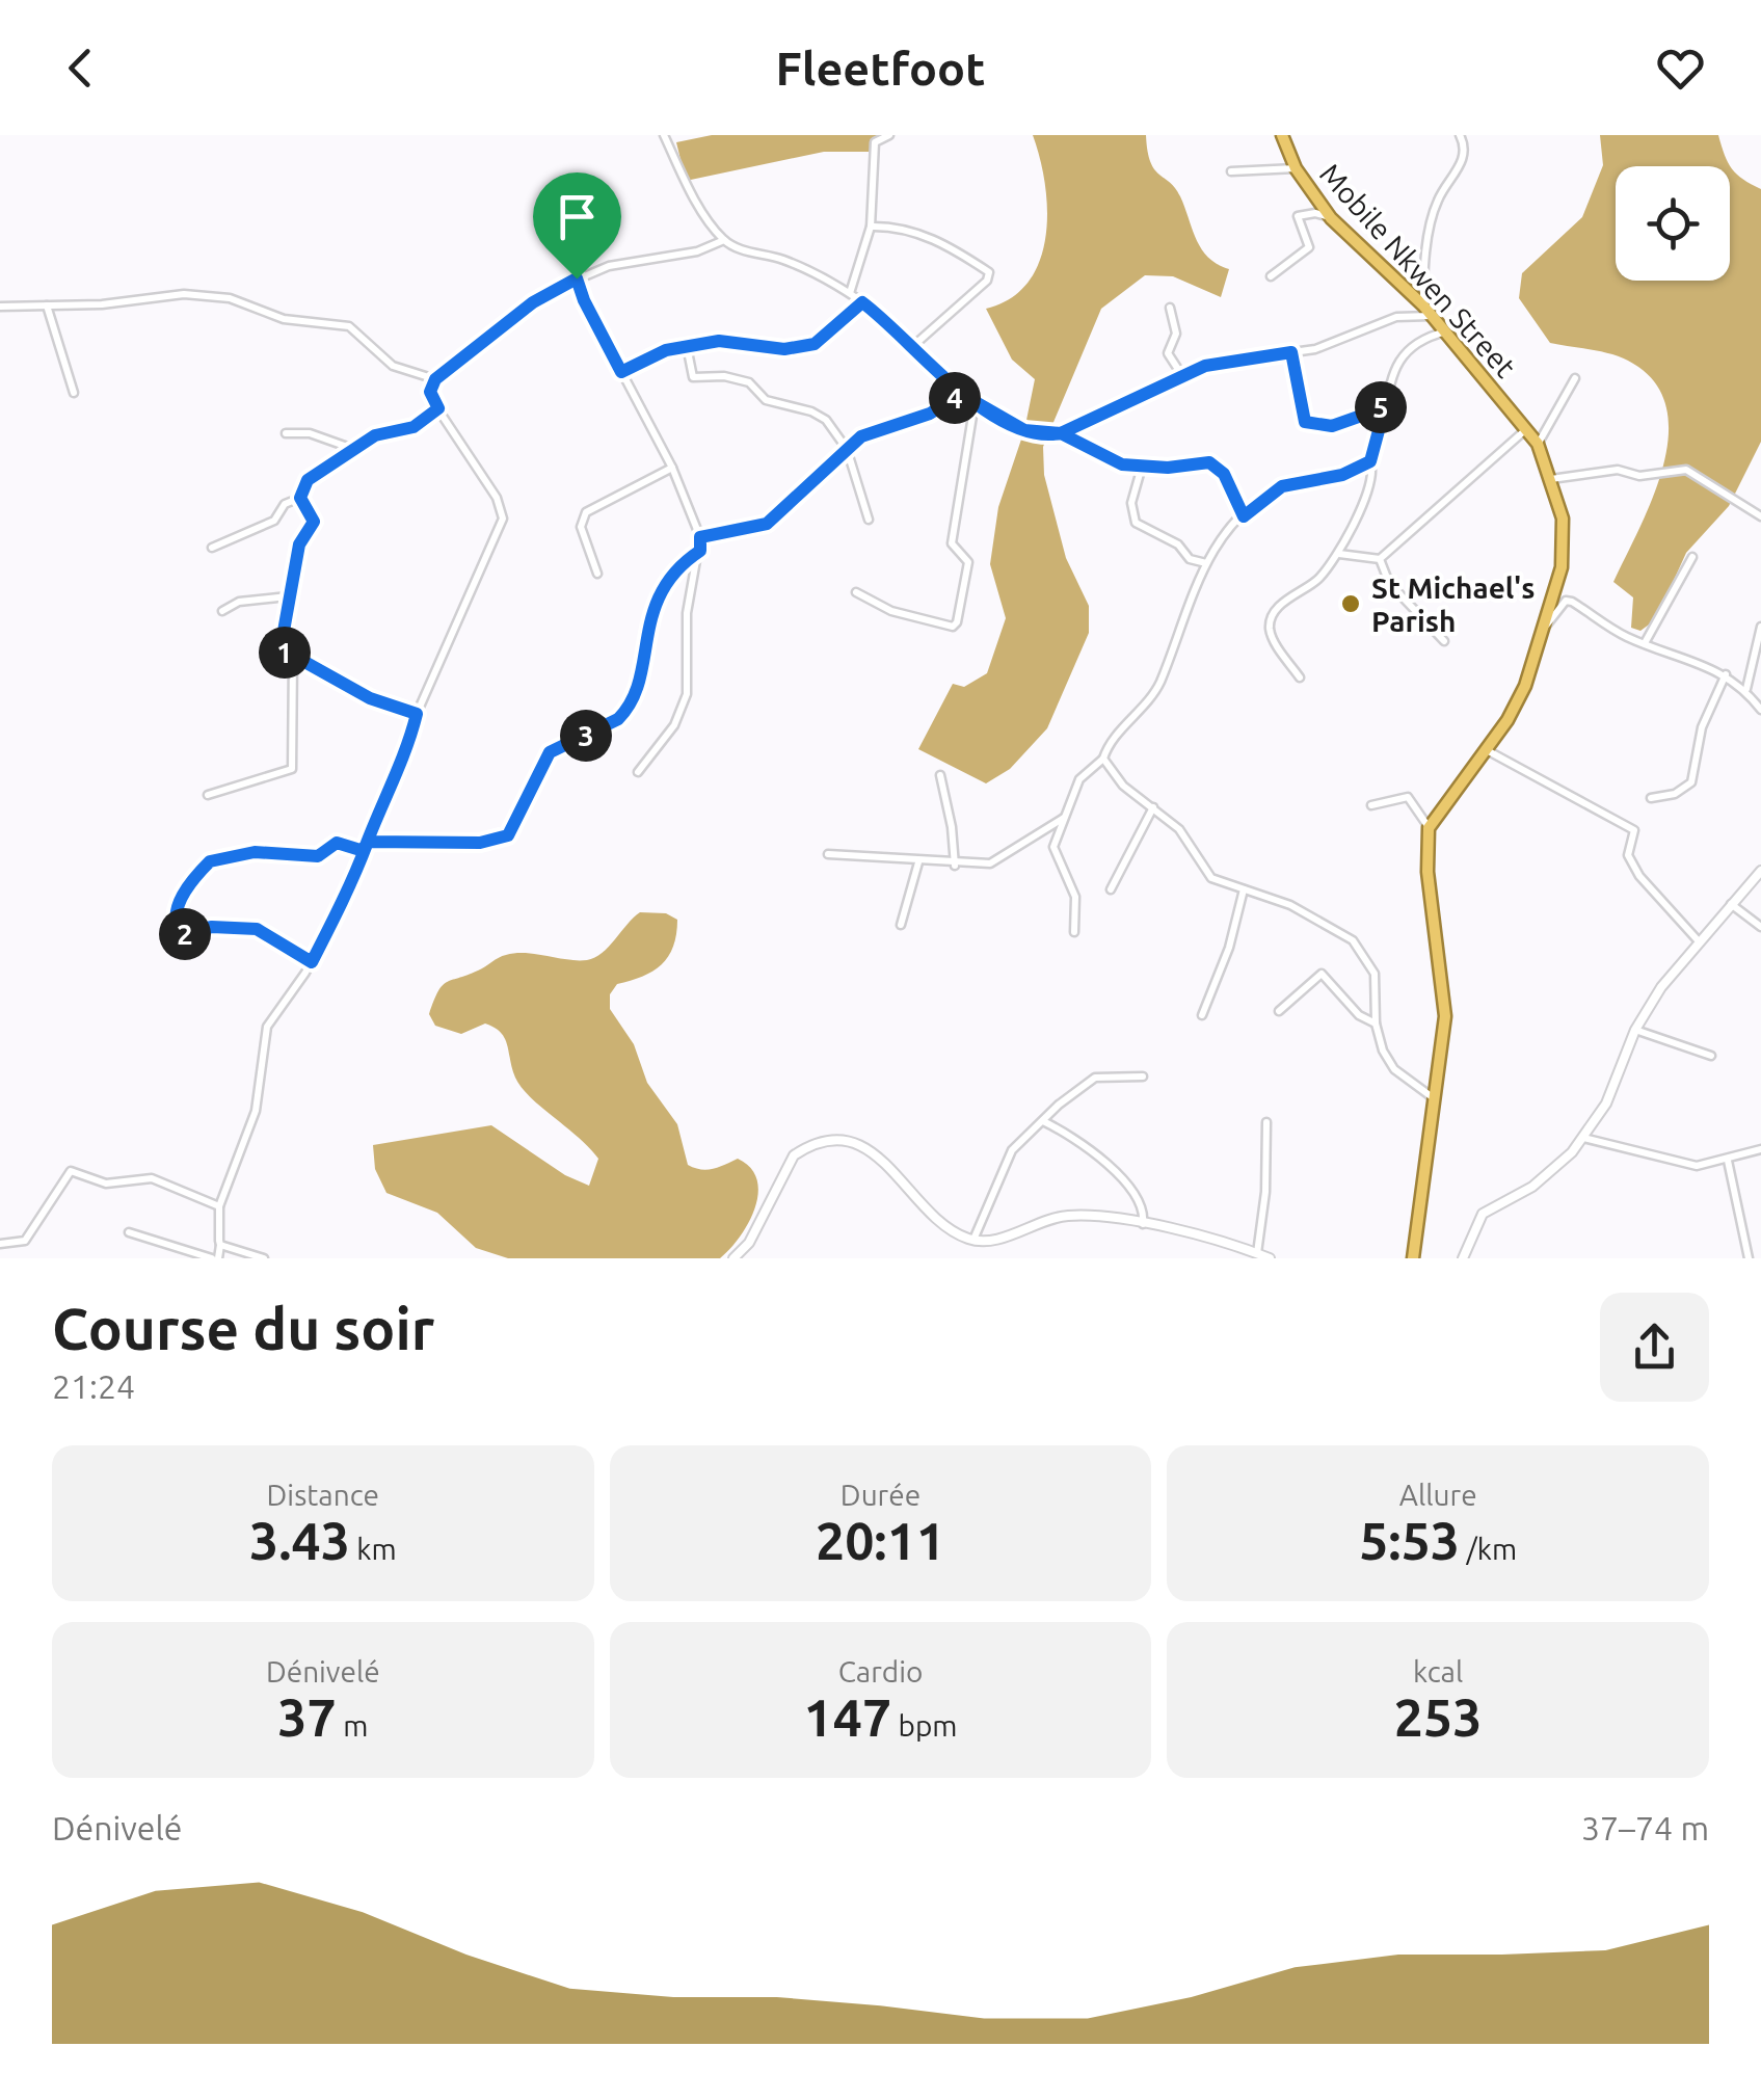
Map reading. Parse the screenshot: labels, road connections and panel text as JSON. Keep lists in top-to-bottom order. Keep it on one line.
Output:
{"streets":{"highway":["Mobile Nkwen Street"]},"places":["St Michael's Parish"],"page":{"header":"Fleetfoot","pins":["4","5","1","3","2"],"heading":["Course du soir","21:24"],"stats":[["Distance","3.43 km"],["Durée","20:11"],["Allure","5:53 /km"],["Dénivelé","37 m"],["Cardio","147 bpm"],["kcal","253"]],"chart":["Dénivelé","37–74 m"]}}
